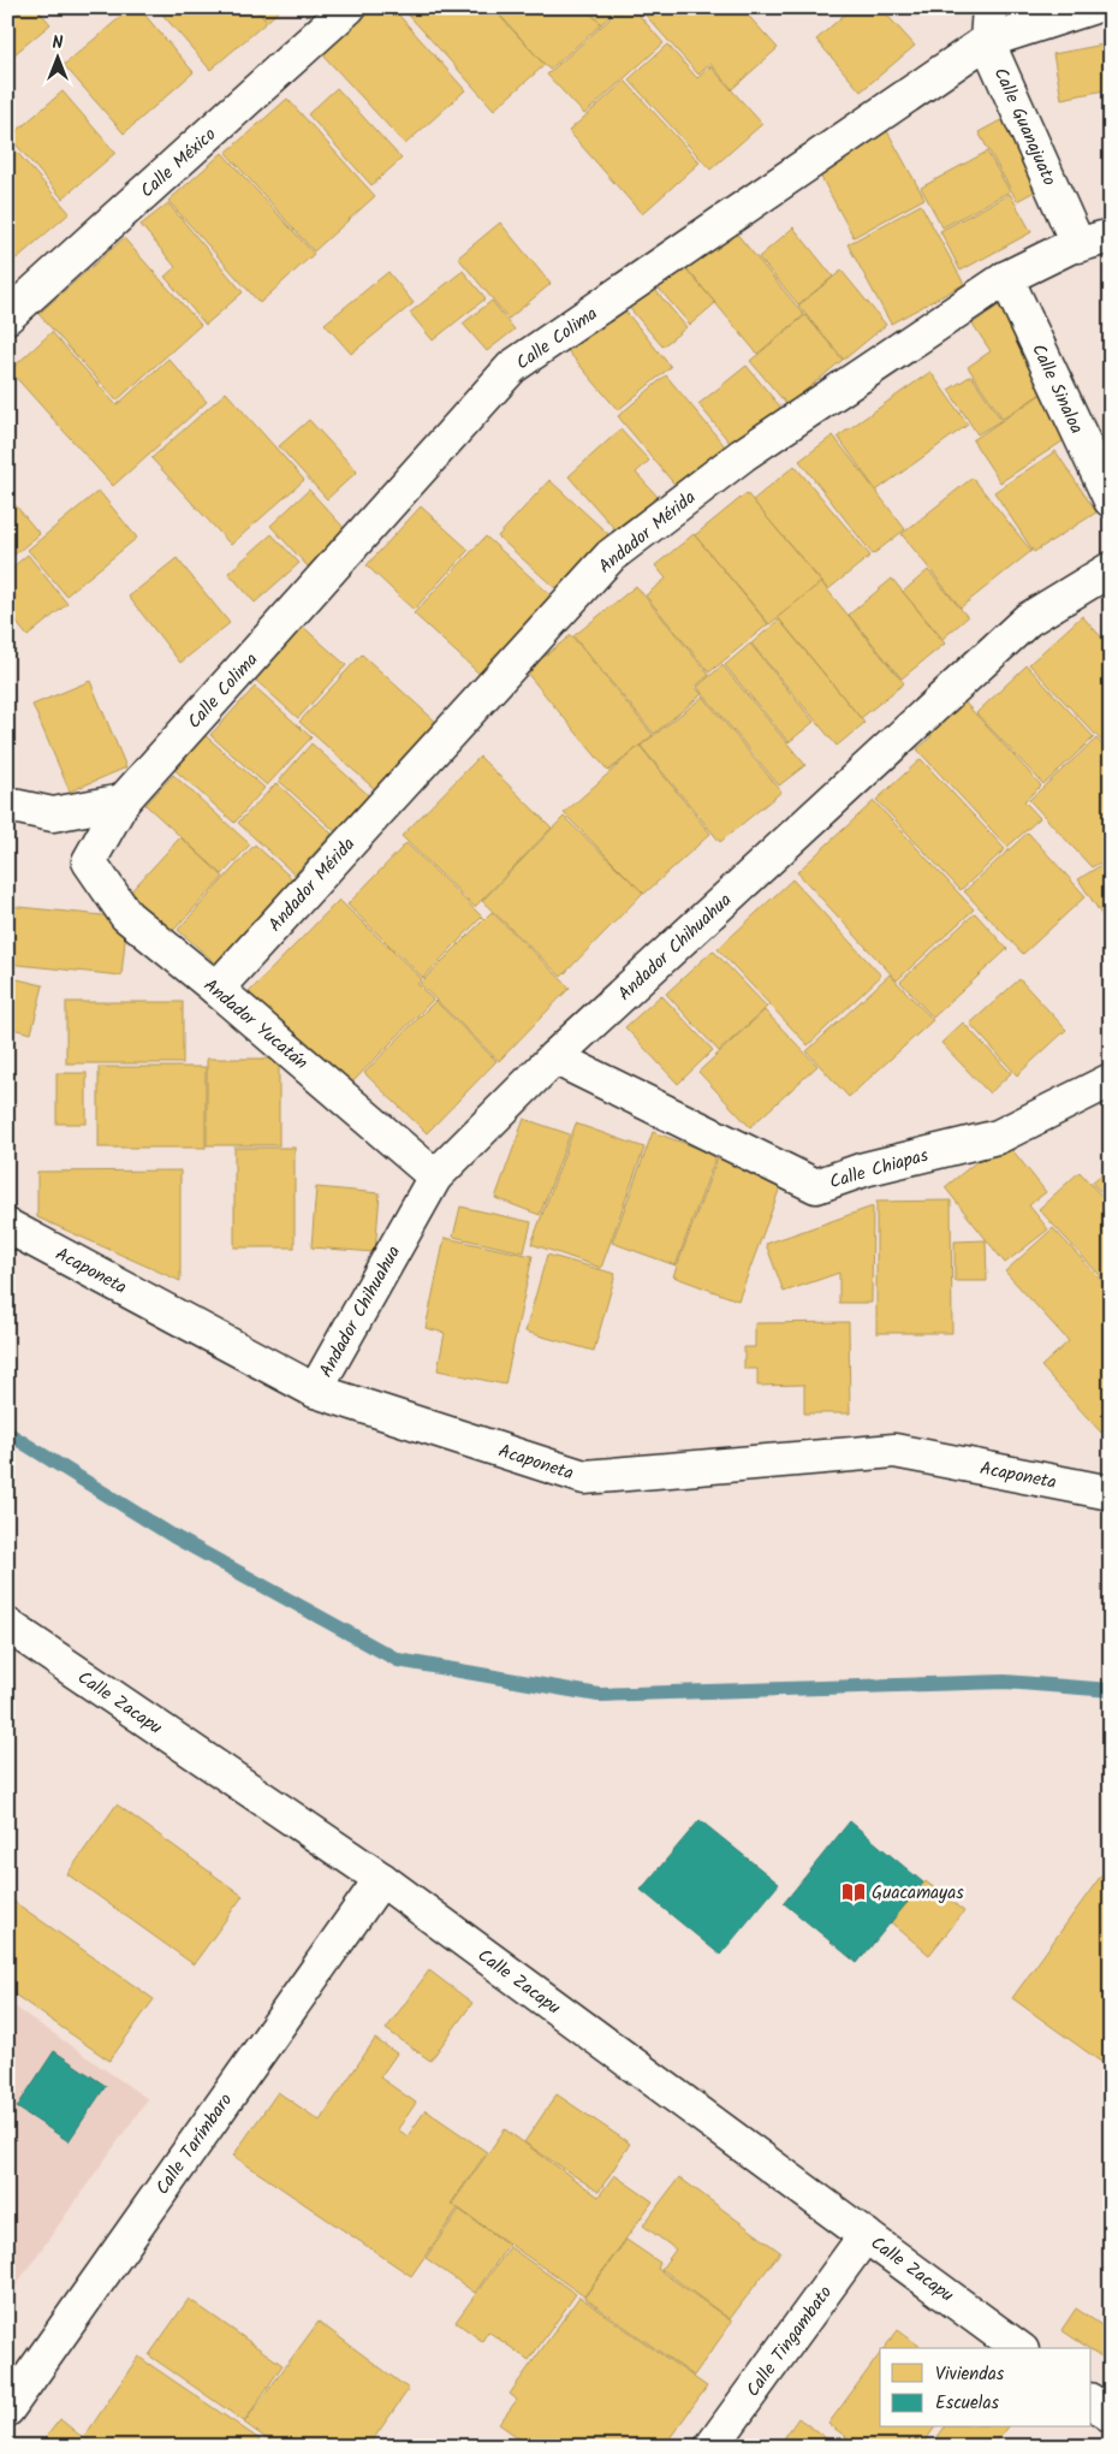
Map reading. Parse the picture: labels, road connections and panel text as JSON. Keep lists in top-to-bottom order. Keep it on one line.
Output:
{"streets":{"street":["Calle Guanajuato","Calle México","Calle Colima","Calle Sinaloa","Andador Mérida","Andador Chihuahua","Andador Yucatán","Calle Chiapas","Acaponeta","Calle Zacapu","Calle Tarímbaro","Calle Tingambato"]},"crossings":[["Calle Guanajuato","Calle Colima"],["Calle Guanajuato","Andador Mérida"],["Calle Colima","Andador Yucatán"],["Calle Sinaloa","Andador Mérida"],["Andador Mérida","Andador Yucatán"],["Andador Chihuahua","Andador Yucatán"],["Andador Chihuahua","Calle Chiapas"],["Andador Chihuahua","Acaponeta"],["Calle Zacapu","Calle Tarímbaro"],["Calle Zacapu","Calle Tingambato"]],"places":{"library":["Guacamayas"]},"legend":["Viviendas","Escuelas"],"north":"top"}
